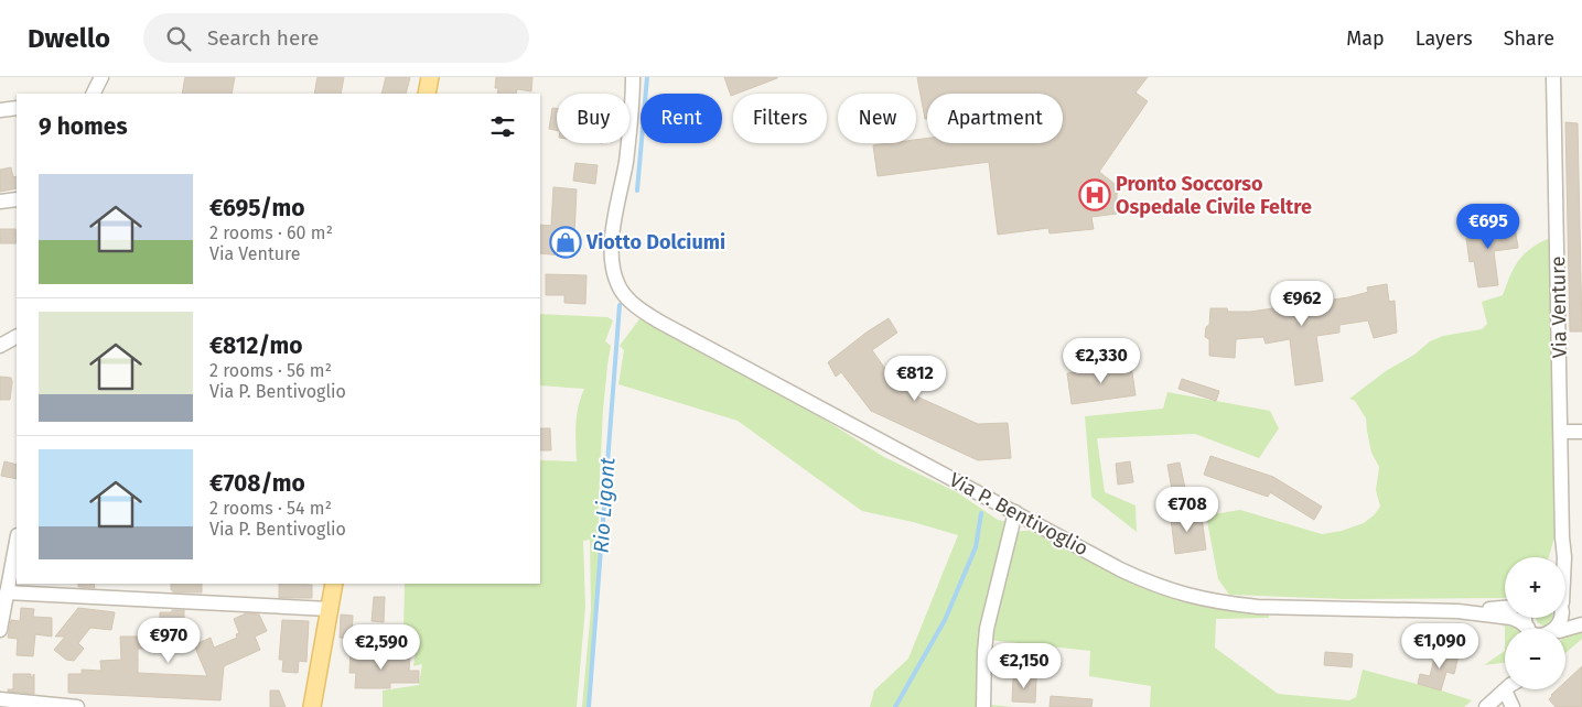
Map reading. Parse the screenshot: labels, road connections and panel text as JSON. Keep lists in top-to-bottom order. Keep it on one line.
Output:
{"streets":{"street":["Via Venture","Via P. Bentivoglio"]},"water":["Rio Ligont"],"places":{"hospital":["Pronto Soccorso Ospedale Civile Feltre"],"shop":["Viotto Dolciumi"]},"page":{"header":"Dwello","search":"Search here","nav":["Map","Layers","Share"],"chip":["Buy","Rent","Filters","New","Apartment"],"heading":"9 homes","list":[{"name":"€695/mo","note":"2 rooms · 60 m² · Via Venture"},{"name":"€812/mo","note":"2 rooms · 56 m² · Via P. Bentivoglio"},{"name":"€708/mo","note":"2 rooms · 54 m² · Via P. Bentivoglio"}],"price":["€695","€962","€2,330","€812","€708","€970","€1,090","€2,590","€2,150"],"map_buttons":["+","−"]}}
